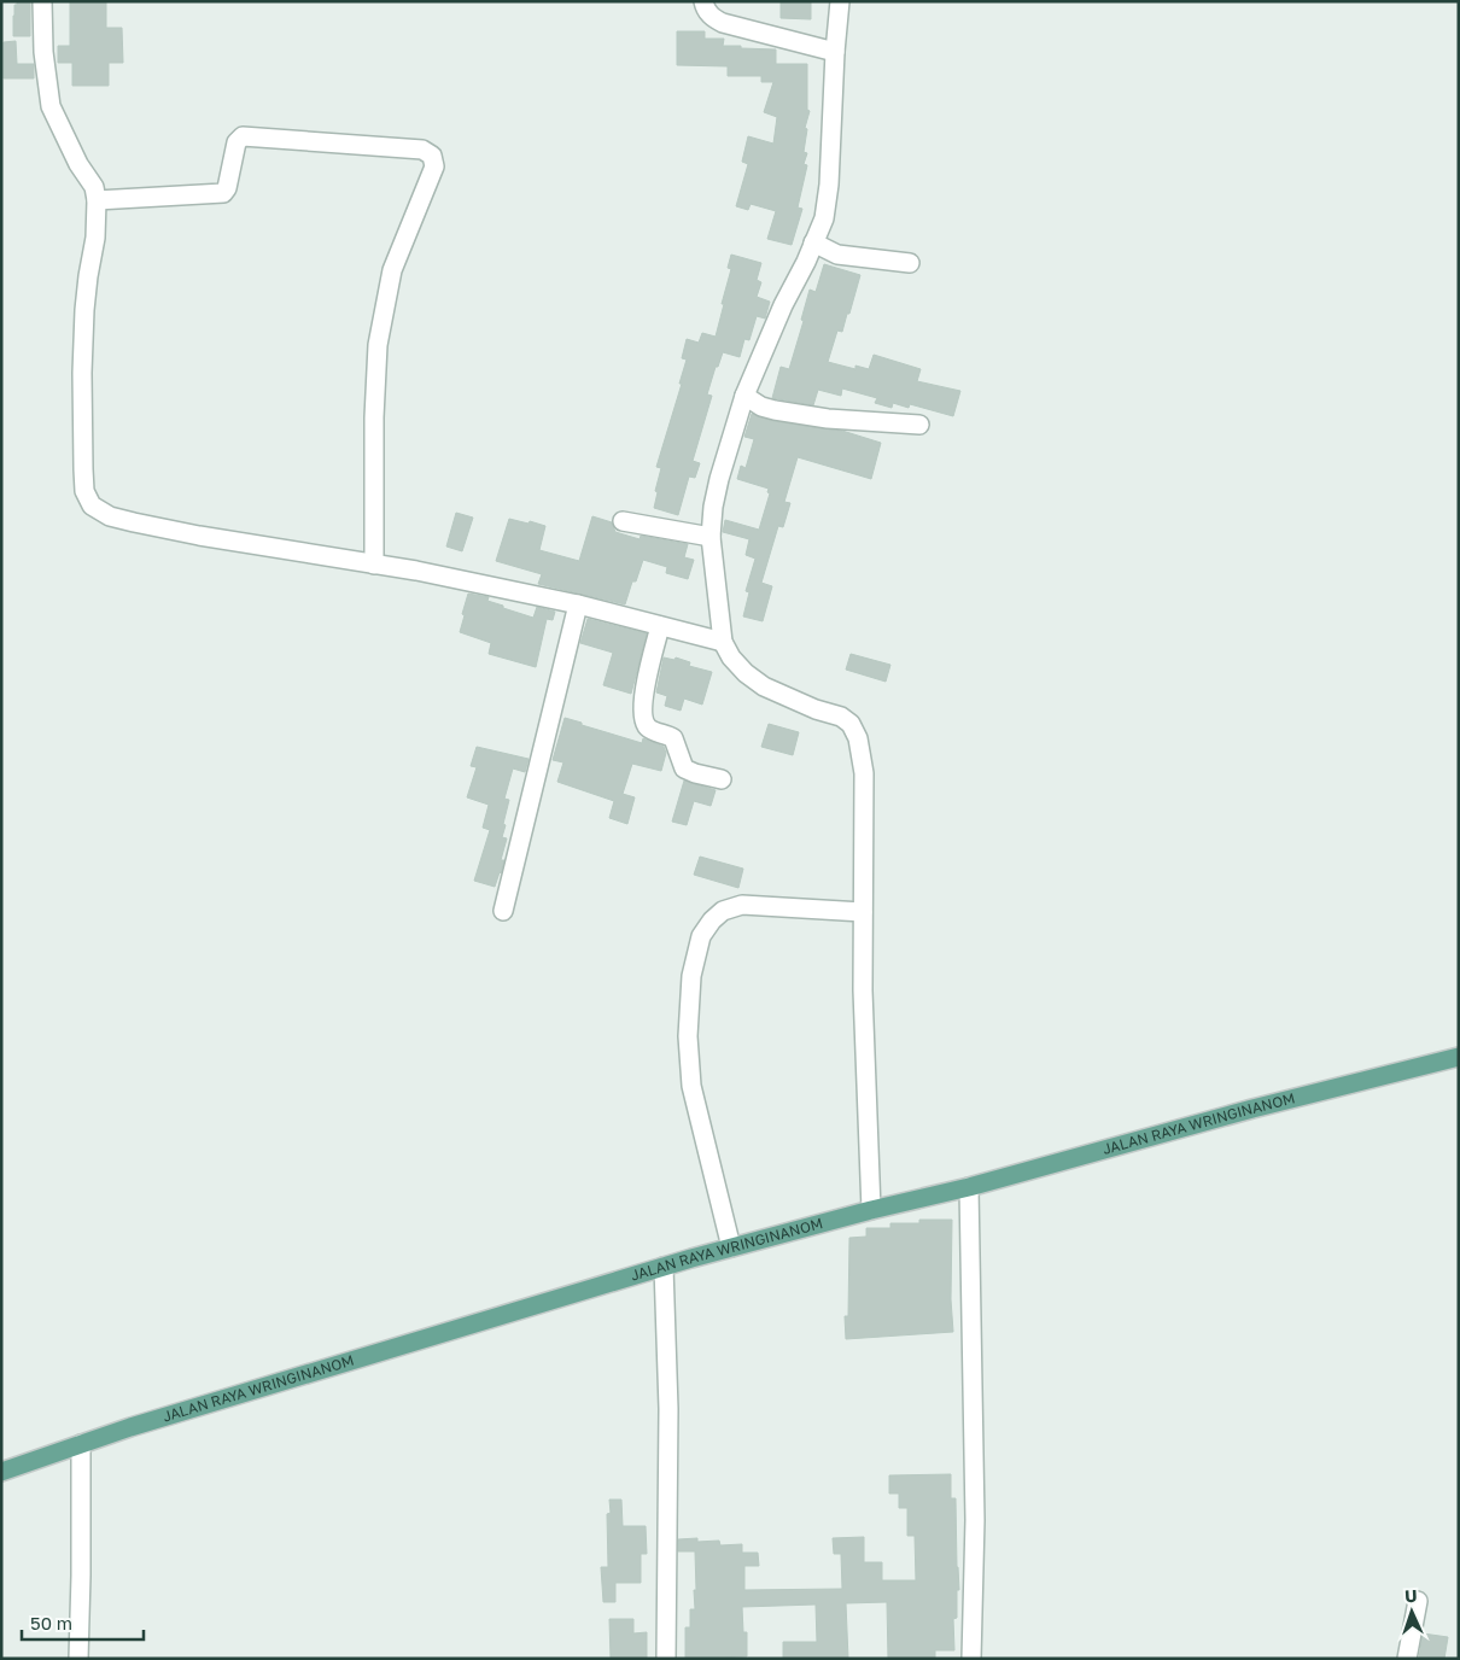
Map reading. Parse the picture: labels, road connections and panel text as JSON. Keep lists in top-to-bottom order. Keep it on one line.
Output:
{"streets":{"main road":["JALAN RAYA WRINGINANOM"]},"scale_bar":"50 m","north":"top"}
